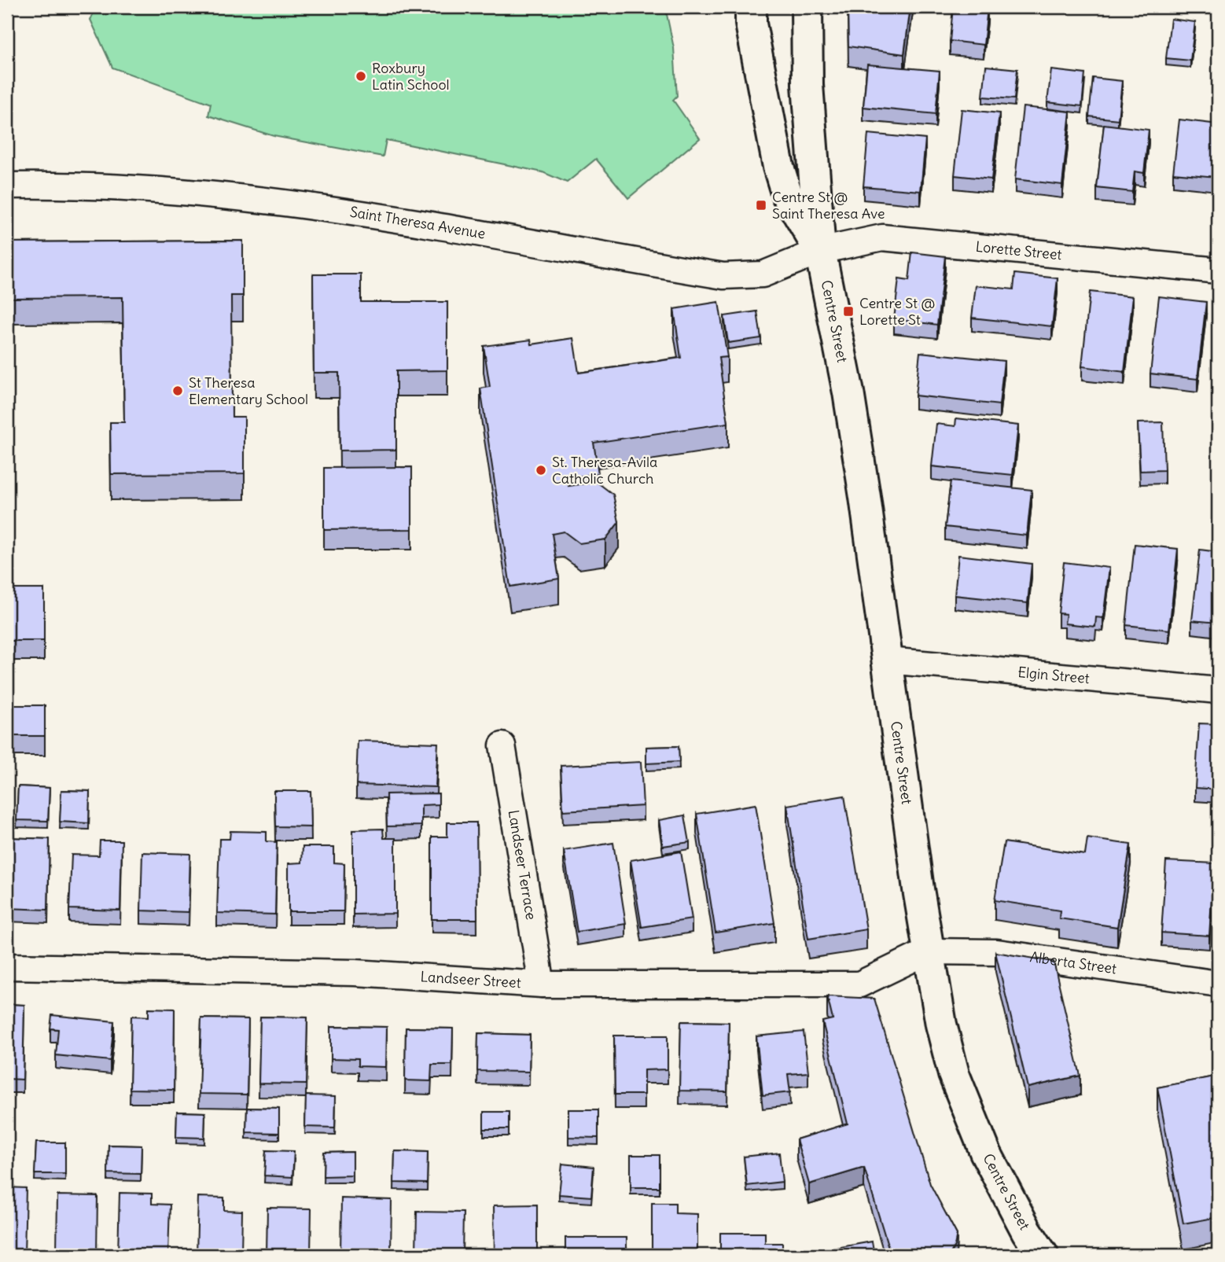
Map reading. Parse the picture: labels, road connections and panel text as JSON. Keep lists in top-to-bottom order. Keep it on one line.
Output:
{"streets":{"main road":["Centre Street"],"street":["Saint Theresa Avenue","Lorette Street","Elgin Street","Landseer Terrace","Alberta Street","Landseer Street"]},"crossings":[["Saint Theresa Avenue","Lorette Street"],["Saint Theresa Avenue","Centre Street"],["Lorette Street","Centre Street"],["Centre Street","Elgin Street"],["Centre Street","Alberta Street"],["Centre Street","Landseer Street"],["Landseer Terrace","Landseer Street"],["Alberta Street","Landseer Street"]],"places":{"other":["Roxbury Latin School","St Theresa Elementary School","St. Theresa-Avila Catholic Church"],"transit":["Centre St @ Saint Theresa Ave","Centre St @ Lorette St"]}}
